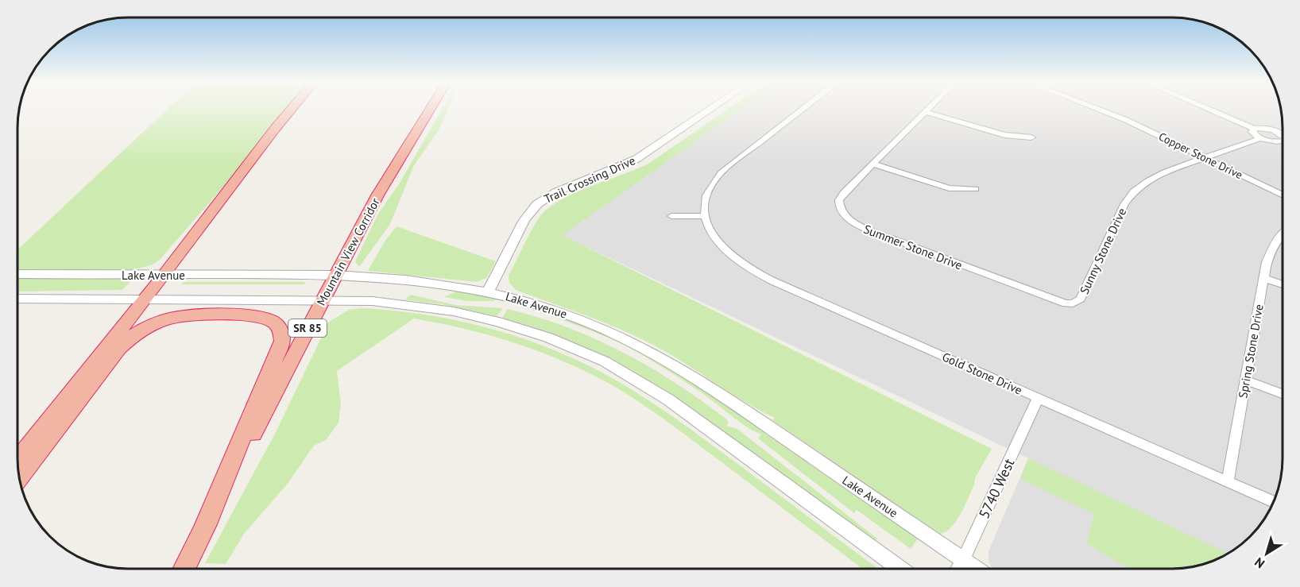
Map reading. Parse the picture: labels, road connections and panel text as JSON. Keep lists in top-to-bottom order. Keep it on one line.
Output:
{"streets":{"highway":["Mountain View Corridor","SR 85"],"street":["Copper Stone Drive","Trail Crossing Drive","Summer Stone Drive","Sunny Stone Drive","Lake Avenue","Spring Stone Drive","Gold Stone Drive","5740 West"]},"crossings":[["Copper Stone Drive","Sunny Stone Drive"],["Trail Crossing Drive","Lake Avenue"],["Summer Stone Drive","Sunny Stone Drive"],["Mountain View Corridor","Lake Avenue"],["Lake Avenue","5740 West"],["Spring Stone Drive","Gold Stone Drive"],["Gold Stone Drive","5740 West"]],"north":"bottom left"}
